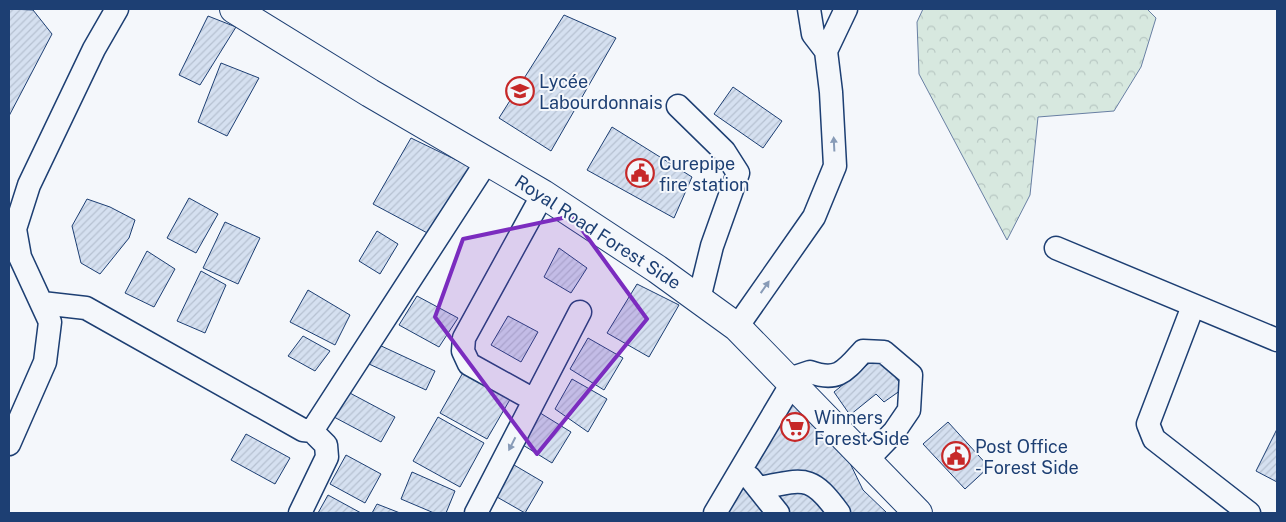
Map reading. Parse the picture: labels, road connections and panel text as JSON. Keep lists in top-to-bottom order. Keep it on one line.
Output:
{"streets":{"main road":["Royal Road Forest Side"]},"places":{"school or university":["Lycée Labourdonnais"],"public building":["Curepipe fire station","Post Office - Forest Side"],"supermarket":["Winners Forest Side"]}}
